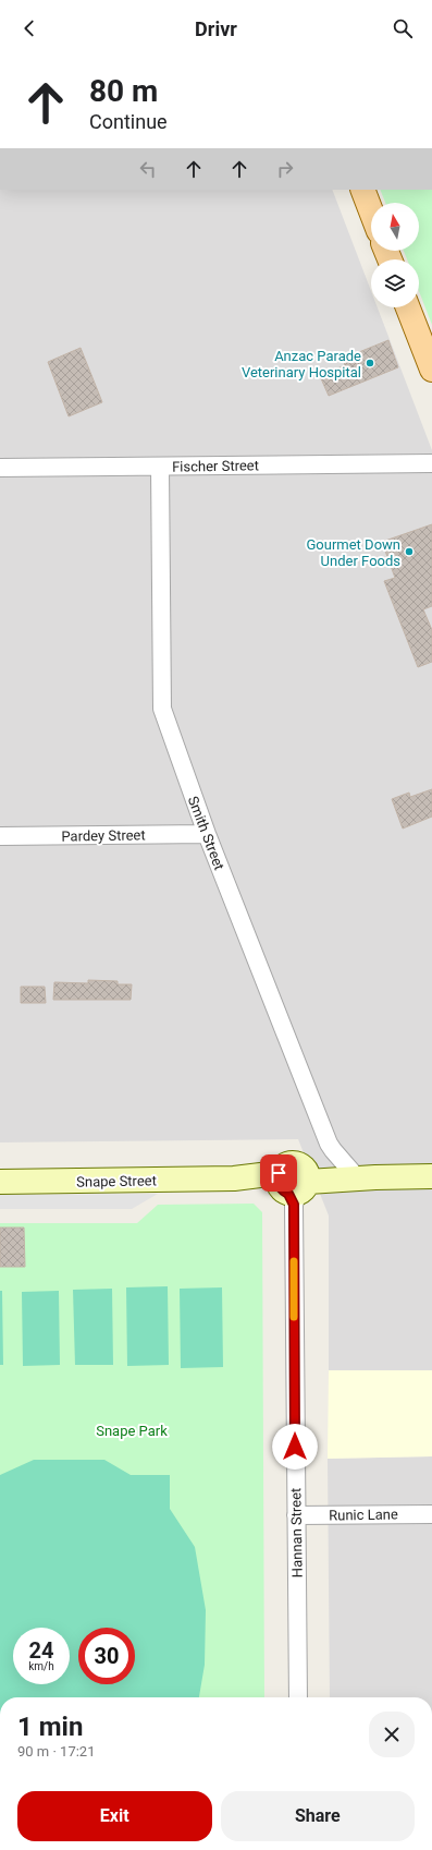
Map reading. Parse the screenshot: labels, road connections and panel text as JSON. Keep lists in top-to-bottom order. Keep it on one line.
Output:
{"streets":{"street":["Fischer Street","Smith Street","Pardey Street","Snape Street","Runic Lane","Hannan Street"]},"crossings":[["Fischer Street","Smith Street"],["Smith Street","Pardey Street"],["Smith Street","Snape Street"],["Snape Street","Hannan Street"],["Runic Lane","Hannan Street"]],"parks":["Snape Park"],"places":["Anzac Parade Veterinary Hospital","Gourmet Down Under Foods"],"north":"top","page":{"header":"Drivr","turn":["80 m","Continue"],"speed":"24 km/h","limit":"30","heading":["1 min","90 m · 17:21"],"buttons":["Exit","Share"]}}
